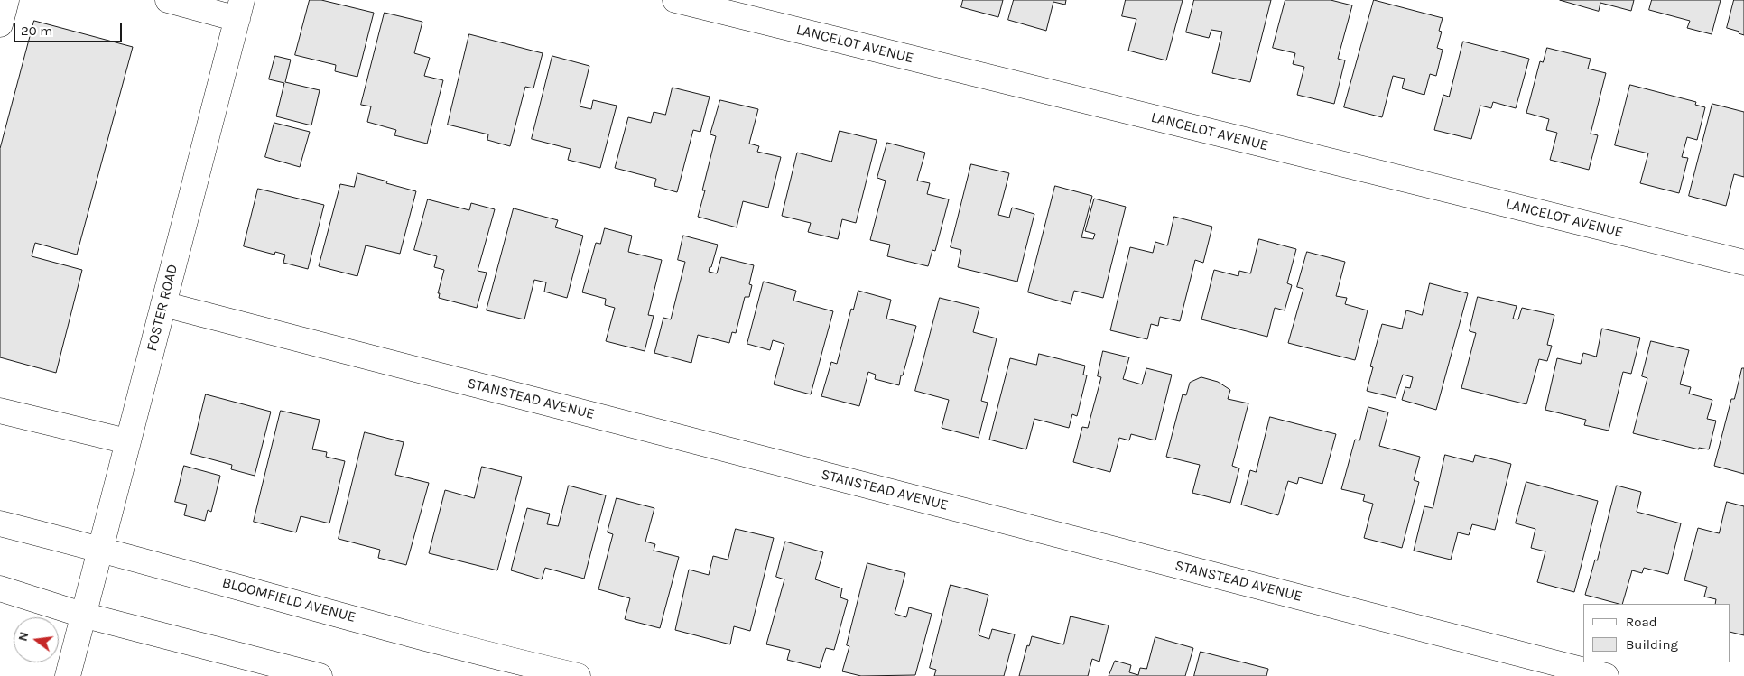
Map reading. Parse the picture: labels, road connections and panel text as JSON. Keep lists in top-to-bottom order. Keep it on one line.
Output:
{"streets":{"street":["LANCELOT AVENUE","FOSTER ROAD","STANSTEAD AVENUE","BLOOMFIELD AVENUE"]},"crossings":[["FOSTER ROAD","STANSTEAD AVENUE"],["FOSTER ROAD","BLOOMFIELD AVENUE"]],"legend":["Road","Building"],"scale_bar":"20 m","north":"left"}
